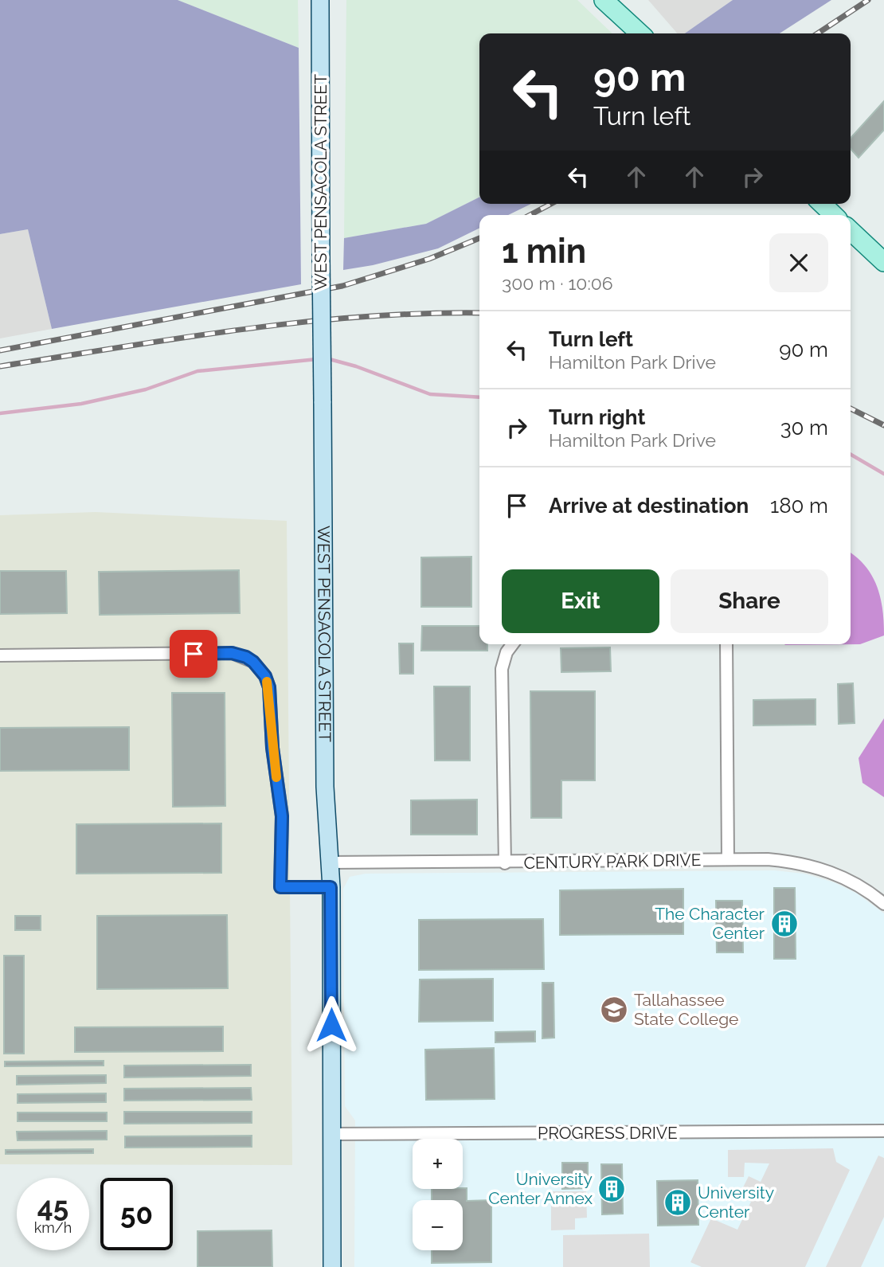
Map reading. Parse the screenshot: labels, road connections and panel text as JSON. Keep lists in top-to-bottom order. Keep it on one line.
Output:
{"streets":{"main road":["WEST PENSACOLA STREET"],"street":["CENTURY PARK DRIVE","PROGRESS DRIVE"]},"crossings":[["WEST PENSACOLA STREET","CENTURY PARK DRIVE"],["WEST PENSACOLA STREET","PROGRESS DRIVE"]],"places":{"building":["The Character Center","University Center Annex","University Center"],"school or university":["Tallahassee State College"]},"page":{"turn":["90 m","Turn left"],"heading":["1 min","300 m · 10:06"],"list":[{"name":"Turn left","note":"Hamilton Park Drive","value":"90 m"},{"name":"Turn right","note":"Hamilton Park Drive","value":"30 m"},{"name":"Arrive at destination","value":"180 m"}],"buttons":["Exit","Share"],"map_buttons":["+","−"],"speed":"45 km/h","limit":"50"}}
